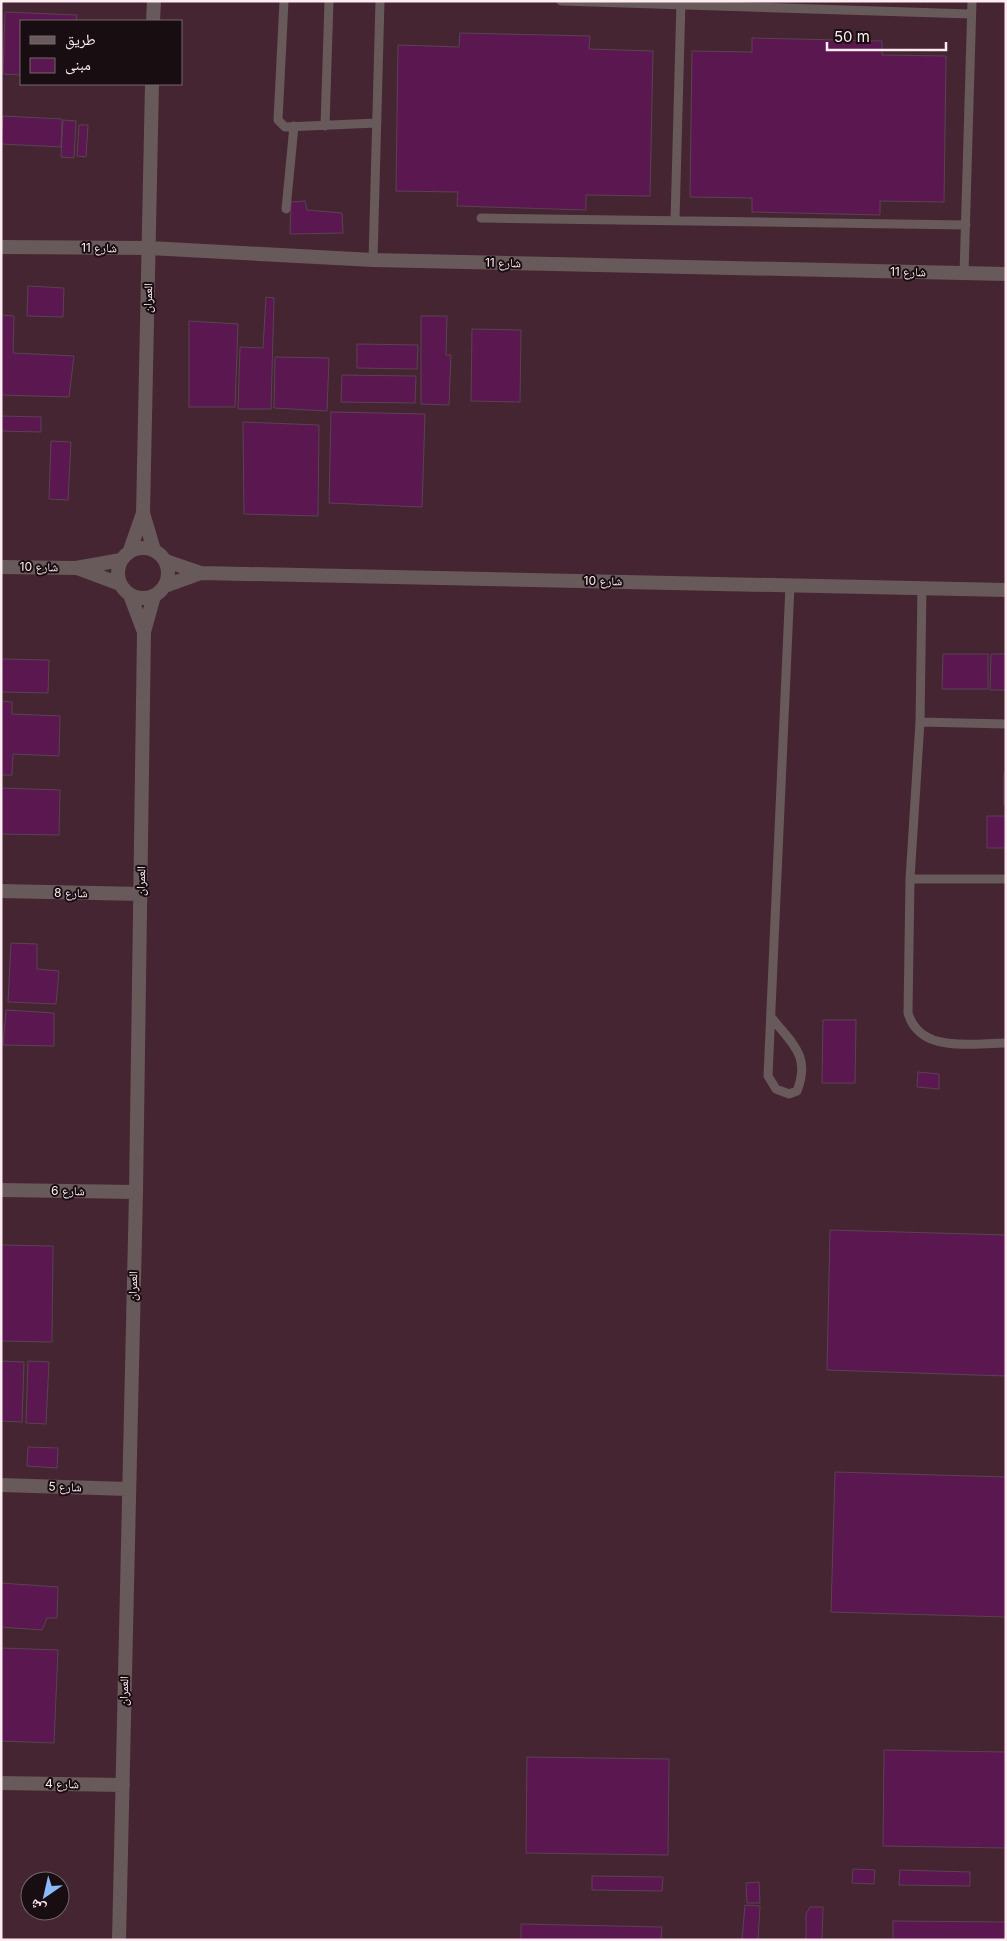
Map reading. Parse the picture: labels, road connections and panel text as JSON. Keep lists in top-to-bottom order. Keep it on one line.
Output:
{"streets":{"street":["شارع 11","العمران","شارع 10","شارع 8","شارع 6","شارع 5","شارع 4"]},"crossings":[["شارع 11","العمران"],["العمران","شارع 10"],["العمران","شارع 8"],["العمران","شارع 6"],["العمران","شارع 5"],["العمران","شارع 4"]],"legend":["طريق","مبنى"],"scale_bar":"50 m","north":"bottom left"}
